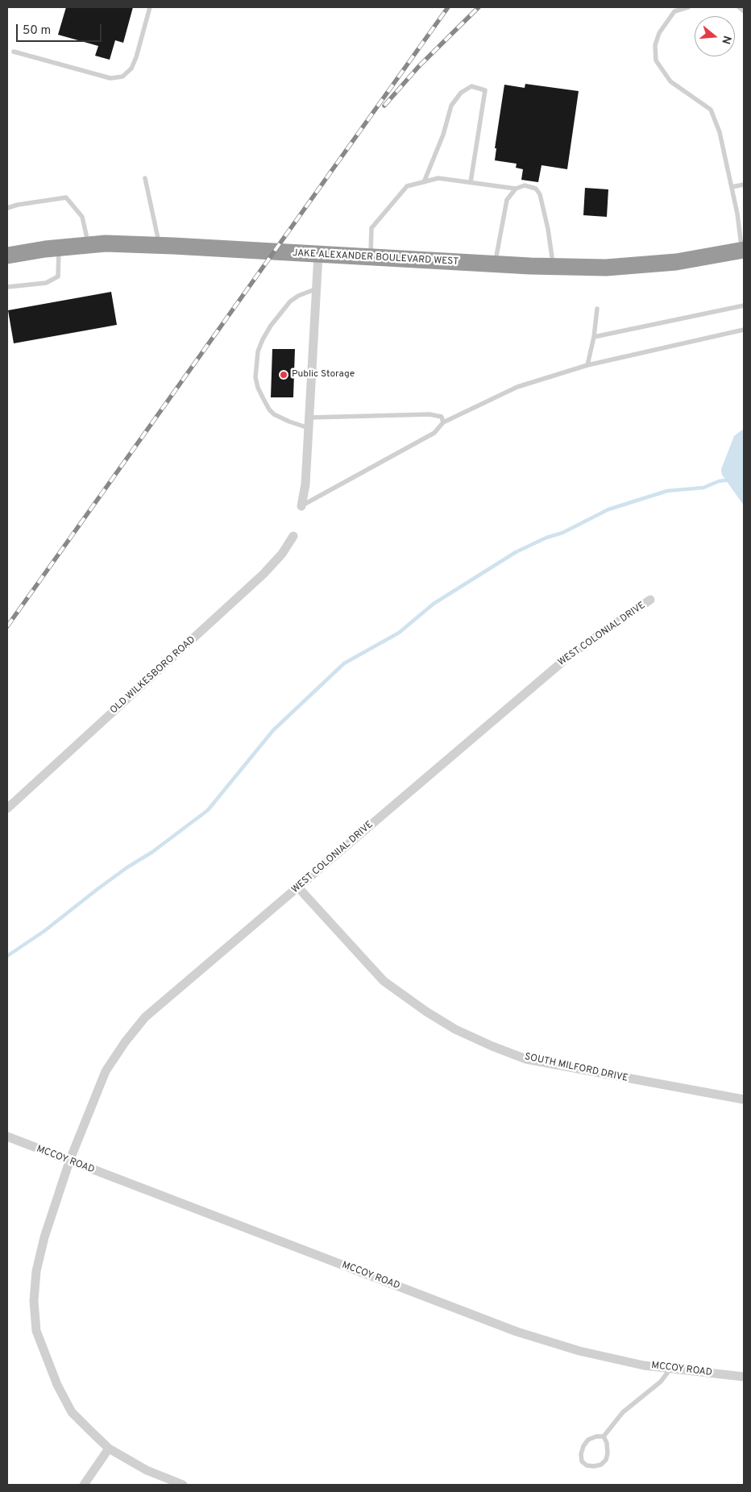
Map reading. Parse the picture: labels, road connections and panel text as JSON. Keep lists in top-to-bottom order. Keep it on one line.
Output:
{"streets":{"highway":["JAKE ALEXANDER BOULEVARD WEST"],"street":["WEST COLONIAL DRIVE","OLD WILKESBORO ROAD","SOUTH MILFORD DRIVE","MCCOY ROAD"]},"crossings":[["WEST COLONIAL DRIVE","SOUTH MILFORD DRIVE"],["WEST COLONIAL DRIVE","MCCOY ROAD"]],"places":["Public Storage"],"scale_bar":"50 m","north":"right"}
